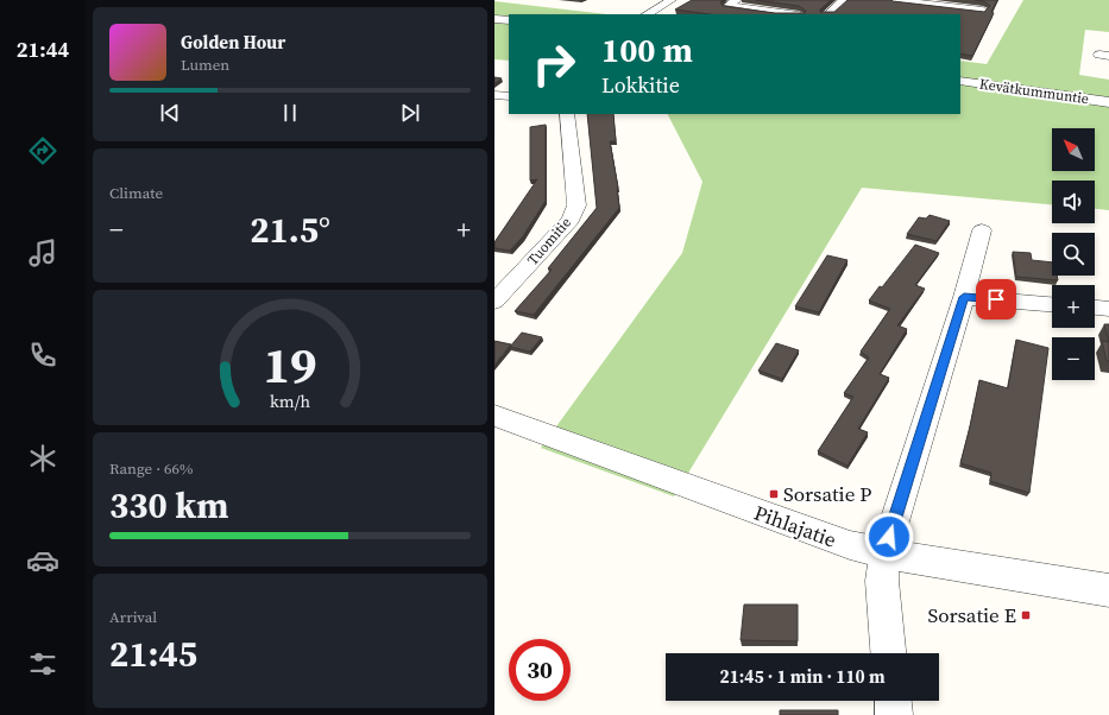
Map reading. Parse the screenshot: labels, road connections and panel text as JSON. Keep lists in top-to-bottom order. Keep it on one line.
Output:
{"streets":{"street":["Kevätkummuntie","Tuomitie","Pihlajatie"]},"places":{"transit":["Sorsatie P","Sorsatie E"]},"north":"top left","page":{"tabs":"21:44","turn":["100 m","Lokkitie"],"song":["Golden Hour","Lumen"],"map_buttons":["+","−"],"tile":["Climate",["Range · 66%","330 km"],["Arrival","21:45"]],"heat":["−","21.5°","+"],"limit":"30","trip":"21:45 · 1 min · 110 m","gauge":["19","km/h"]}}
